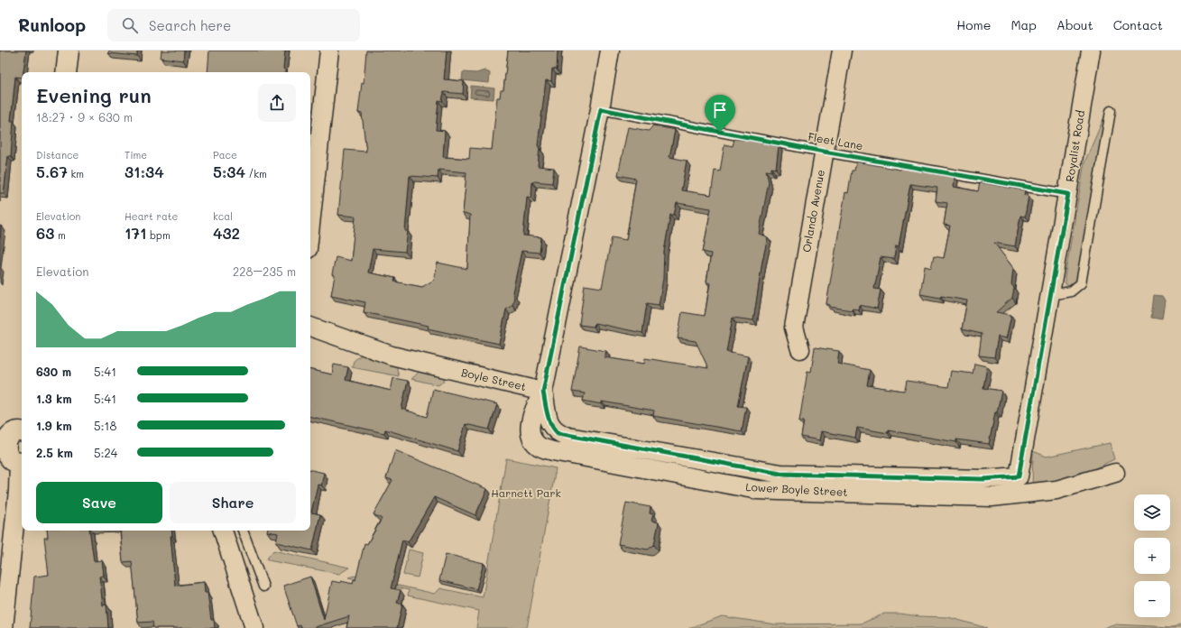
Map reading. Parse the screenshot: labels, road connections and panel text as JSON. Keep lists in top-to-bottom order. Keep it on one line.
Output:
{"streets":{"street":["Royalist Road","Orlando Avenue","Boyle Street","Lower Boyle Street"],"lane":["Fleet Lane"]},"crossings":[["Fleet Lane","Royalist Road"],["Fleet Lane","Orlando Avenue"],["Royalist Road","Boyle Street"],["Royalist Road","Lower Boyle Street"],["Boyle Street","Lower Boyle Street"]],"parks":["Harnett Park"],"page":{"header":"Runloop","search":"Search here","nav":["Home","Map","About","Contact"],"heading":["Evening run","18:27 · 9 × 630 m"],"stats":[["Distance","5.67 km"],["Time","31:34"],["Pace","5:34 /km"],["Elevation","63 m"],["Heart rate","171 bpm"],["kcal","432"]],"chart":["Elevation","228–235 m"],"list":[{"name":"630 m","note":"5:41"},{"name":"1.3 km","note":"5:41"},{"name":"1.9 km","note":"5:18"},{"name":"2.5 km","note":"5:24"}],"buttons":["Save","Share"],"map_buttons":["+","−"]}}
